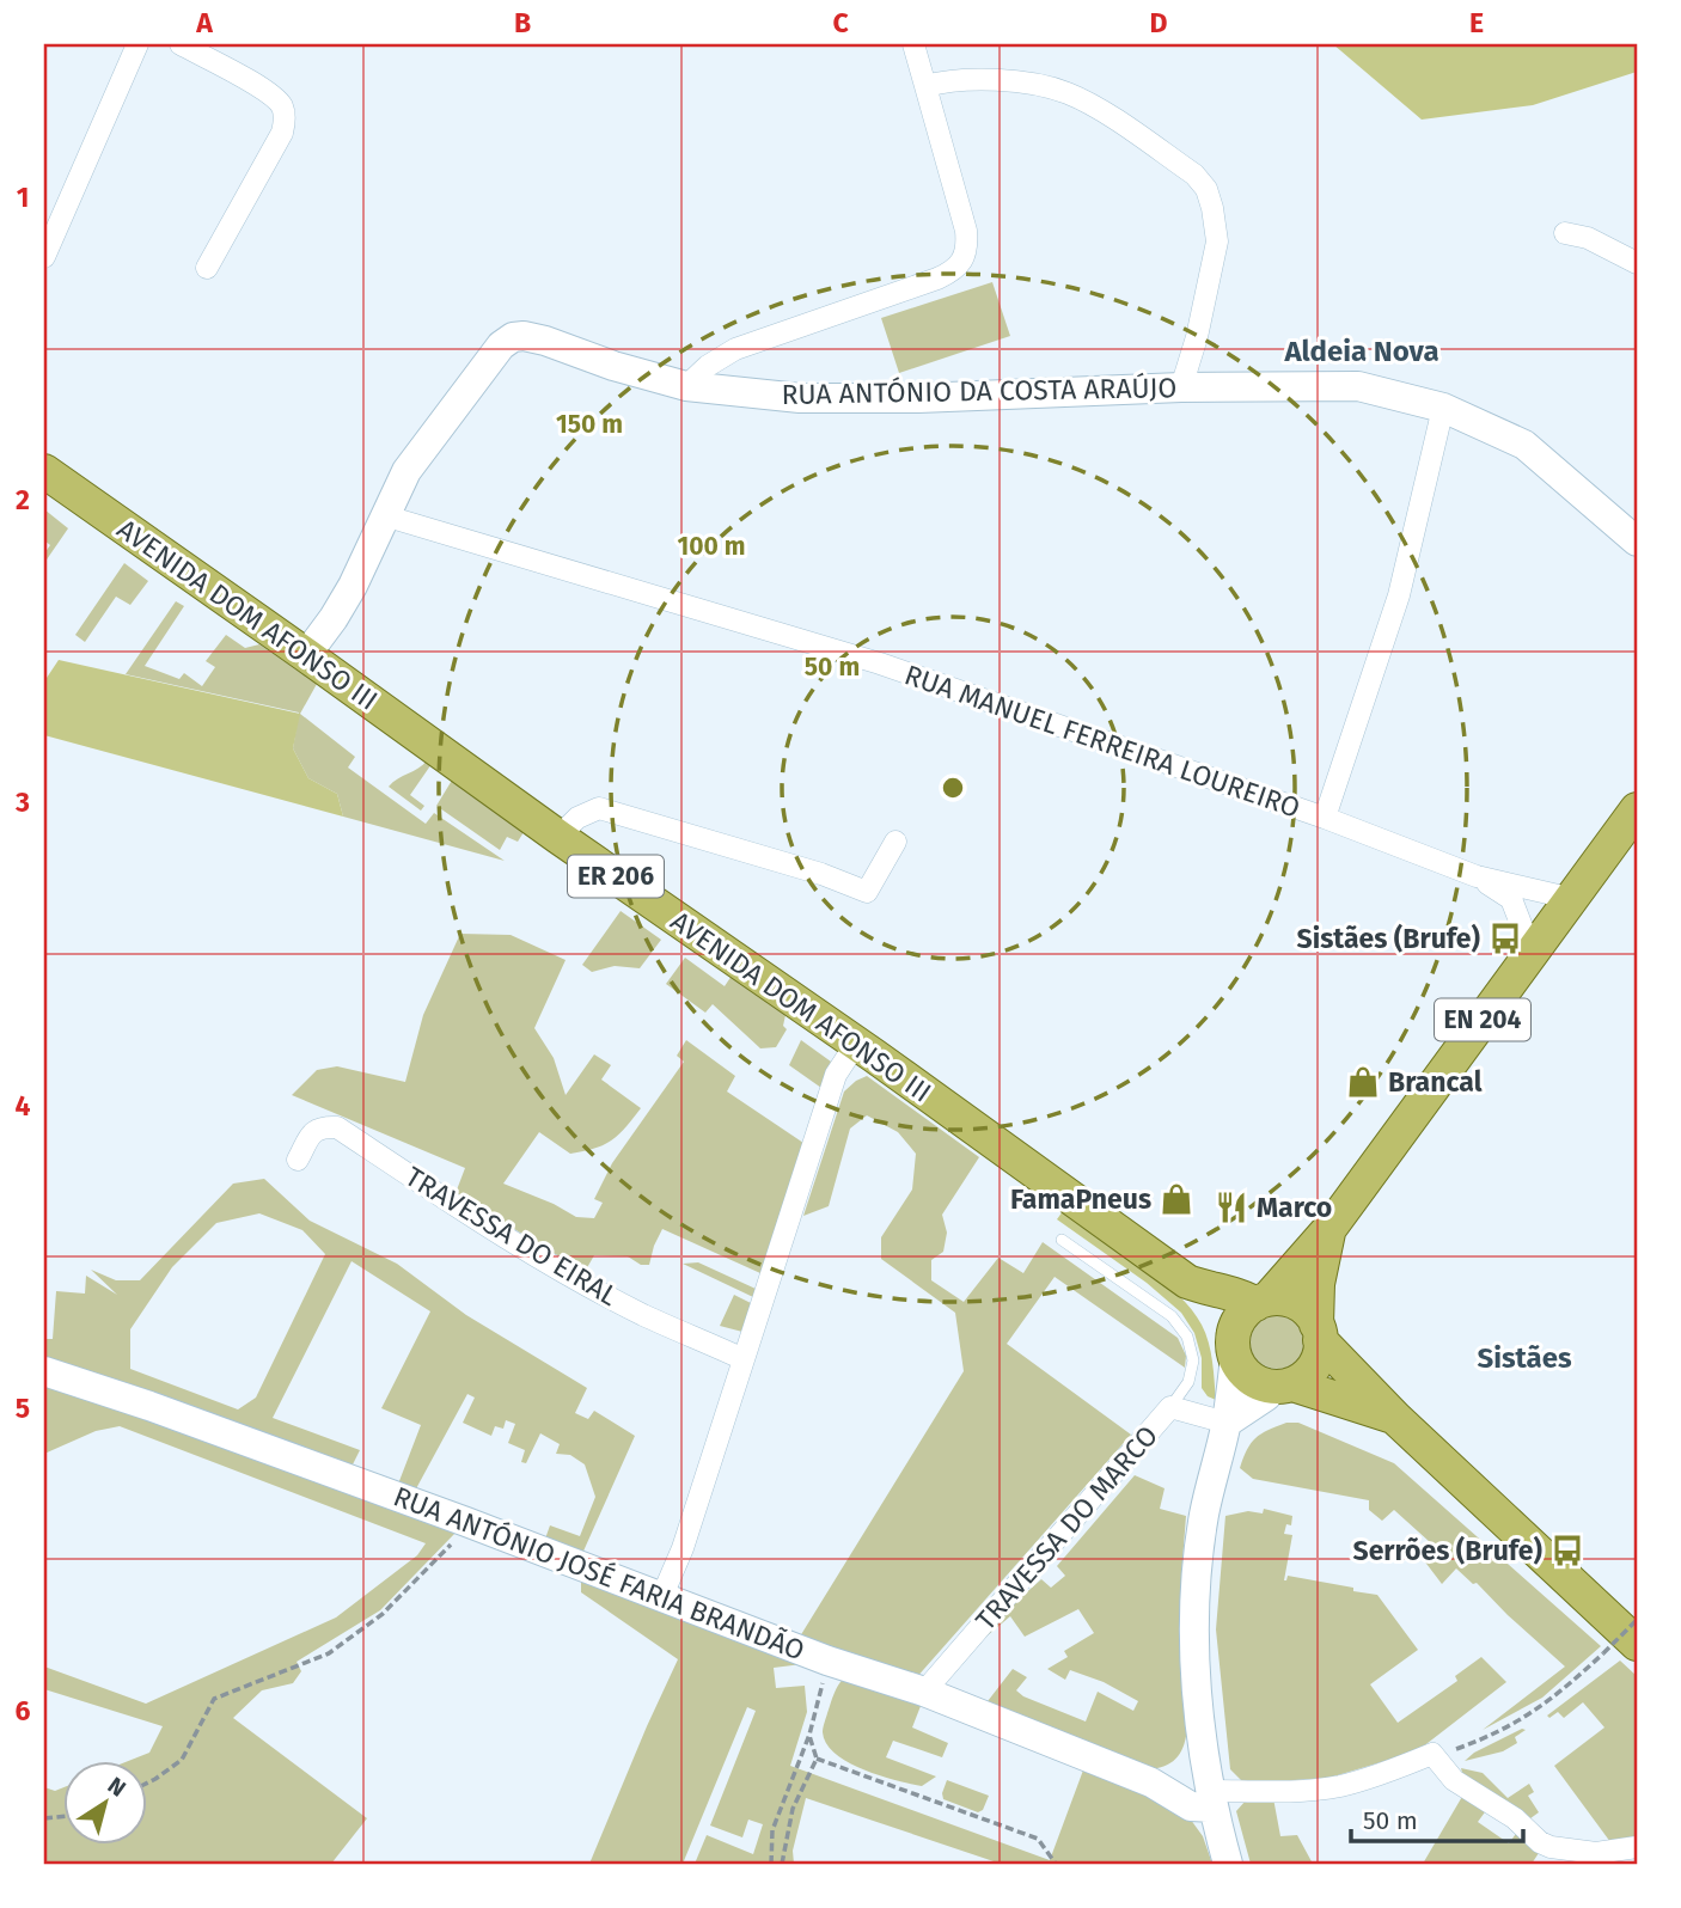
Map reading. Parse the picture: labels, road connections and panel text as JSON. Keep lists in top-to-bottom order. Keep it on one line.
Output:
{"streets":{"main road":["AVENIDA DOM AFONSO III","ER 206","EN 204"],"street":["RUA ANTÓNIO DA COSTA ARAÚJO","RUA MANUEL FERREIRA LOUREIRO","TRAVESSA DO EIRAL","TRAVESSA DO MARCO","RUA ANTÓNIO JOSÉ FARIA BRANDÃO"]},"crossings":[["RUA ANTÓNIO DA COSTA ARAÚJO","AVENIDA DOM AFONSO III"],["RUA ANTÓNIO DA COSTA ARAÚJO","RUA MANUEL FERREIRA LOUREIRO"],["AVENIDA DOM AFONSO III","EN 204"],["RUA MANUEL FERREIRA LOUREIRO","EN 204"],["TRAVESSA DO MARCO","RUA ANTÓNIO JOSÉ FARIA BRANDÃO"]],"districts":["Aldeia Nova","Sistães"],"places":{"bus stop":["Sistães (Brufe)","Serrões (Brufe)"],"shop":["Brancal","FamaPneus"],"restaurant":["Marco"]},"scale_bar":"50 m","north":"top right","grid":{"columns":["A","B","C","D","E"],"rows":["1","2","3","4","5","6"]},"rings":["150 m","100 m","50 m"]}
